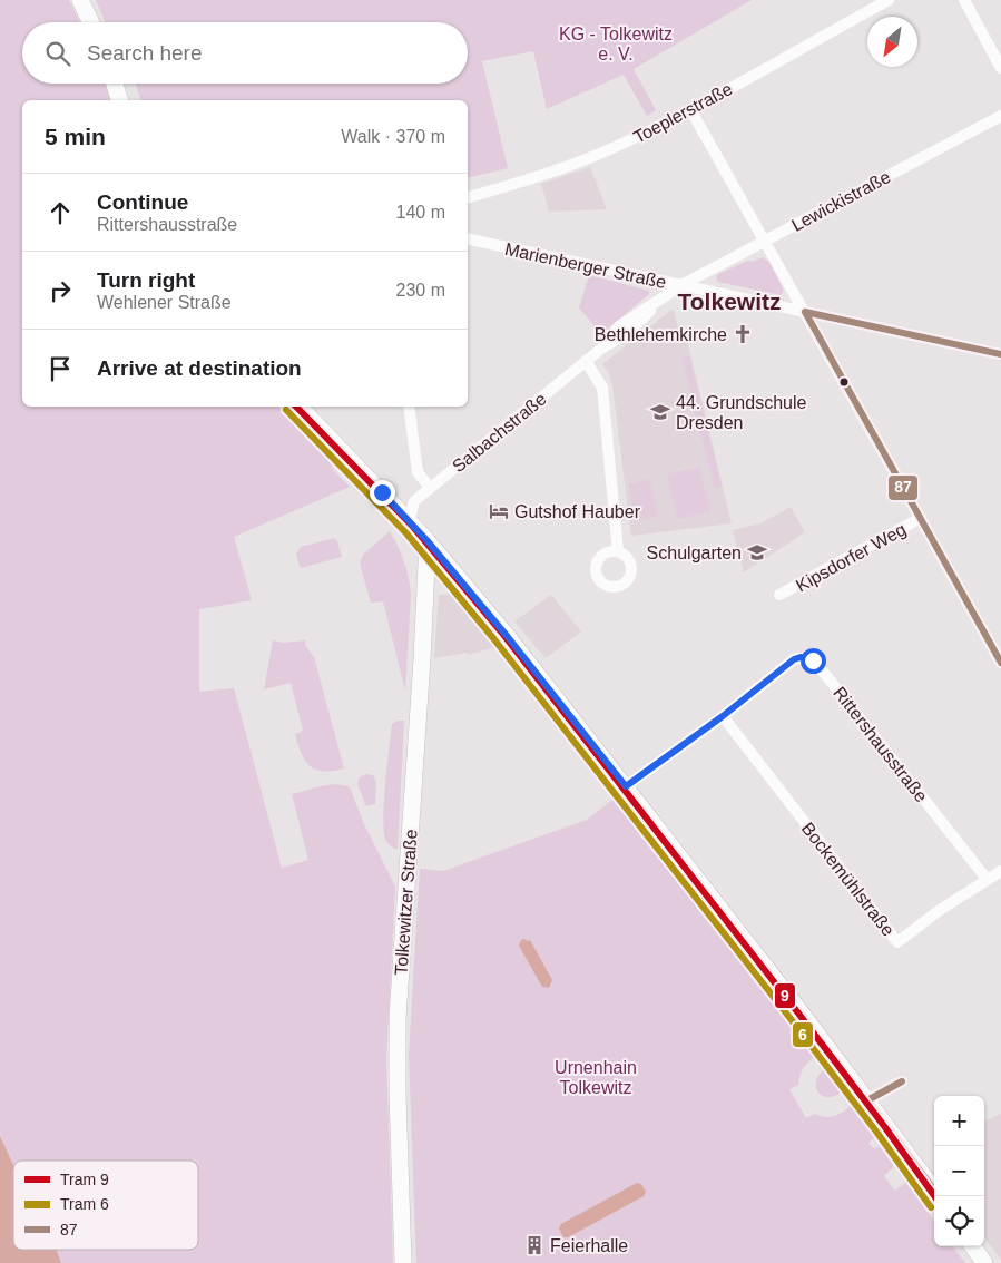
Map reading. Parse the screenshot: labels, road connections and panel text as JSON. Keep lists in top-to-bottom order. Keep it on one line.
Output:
{"streets":{"main road":["Tolkewitzer Straße"],"street":["Toeplerstraße","Lewickistraße","Marienberger Straße","Salbachstraße","Kipsdorfer Weg","Rittershausstraße","Bockemühlstraße"]},"crossings":[["Lewickistraße","Marienberger Straße"],["Lewickistraße","Salbachstraße"],["Marienberger Straße","Salbachstraße"],["Rittershausstraße","Bockemühlstraße"]],"districts":["Tolkewitz"],"parks":["KG - Tolkewitz e. V.","Urnenhain Tolkewitz"],"places":{"church":["Bethlehemkirche"],"school or university":["44. Grundschule Dresden","Schulgarten"],"hotel":["Gutshof Hauber"],"building":["Feierhalle"]},"lines":["transit line 87","tram line 9","tram line 6"],"legend":["Tram 9","Tram 6","87"],"north":"bottom left","page":{"search":"Search here","heading":["5 min","Walk · 370 m"],"list":[["Continue","Rittershausstraße","140 m"],["Turn right","Wehlener Straße","230 m"],"Arrive at destination"],"map_buttons":["+","−"]}}
